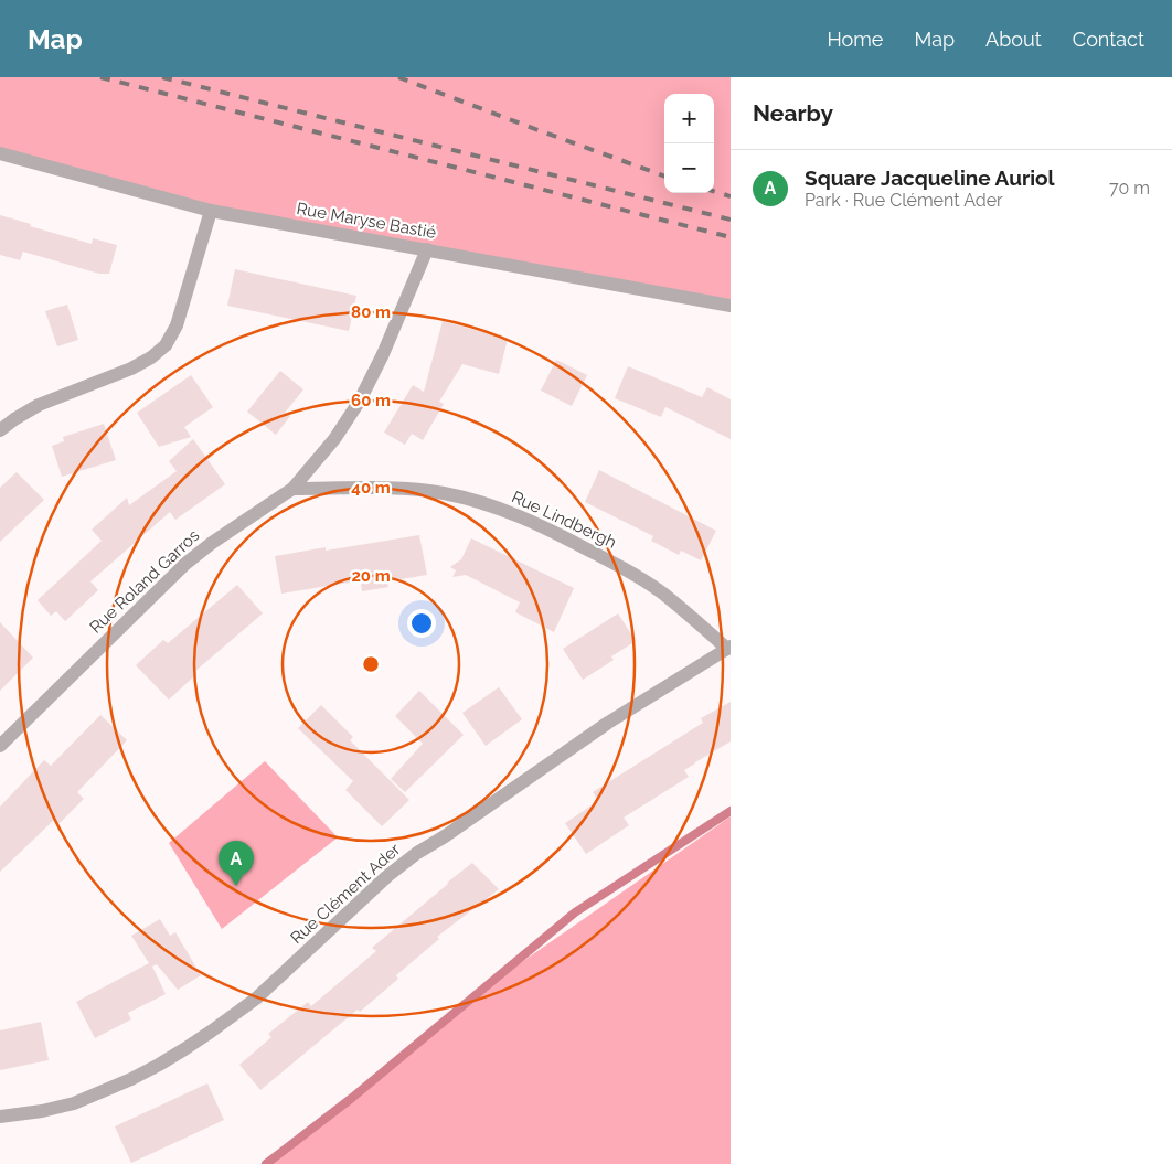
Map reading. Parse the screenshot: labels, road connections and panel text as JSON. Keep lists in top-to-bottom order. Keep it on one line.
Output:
{"streets":{"street":["Rue Maryse Bastié","Rue Lindbergh","Rue Roland Garros","Rue Clément Ader"]},"crossings":[["Rue Maryse Bastié","Rue Roland Garros"],["Rue Lindbergh","Rue Roland Garros"],["Rue Lindbergh","Rue Clément Ader"]],"page":{"header":"Map","nav":["Home","Map","About","Contact"],"heading":"Nearby","map_buttons":["+","−"],"list":[{"mark":"A","name":"Square Jacqueline Auriol","note":"Park · Rue Clément Ader","value":"70 m"}],"pins":"A"},"rings":["80 m","60 m","40 m","20 m"]}
